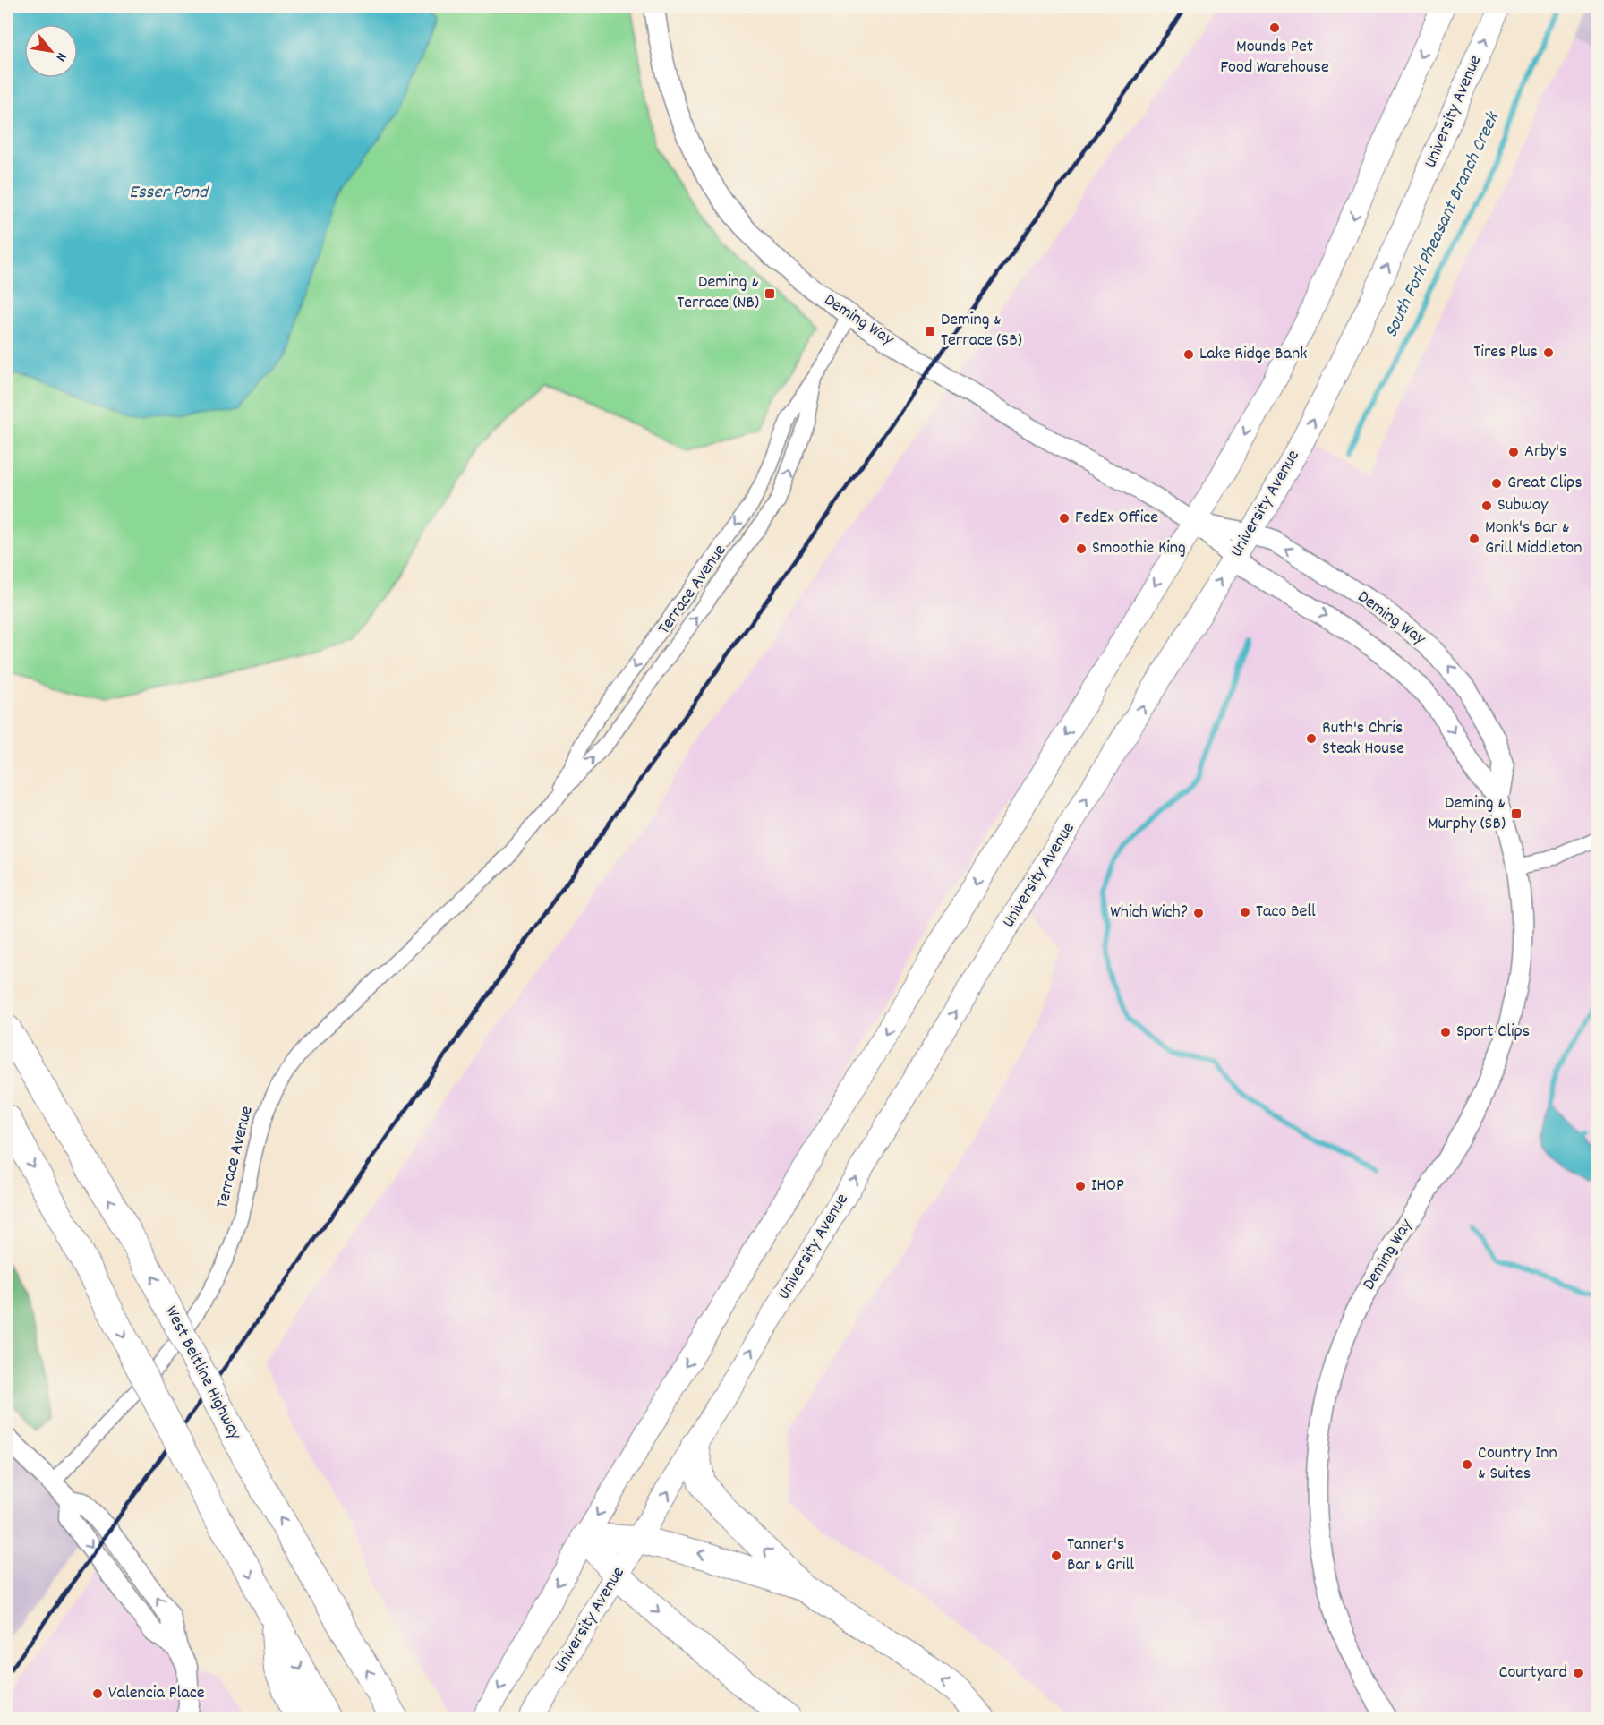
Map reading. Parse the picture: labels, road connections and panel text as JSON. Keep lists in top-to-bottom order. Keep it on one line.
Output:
{"streets":{"highway":["West Beltline Highway"],"main road":["University Avenue"],"street":["Deming Way","Terrace Avenue"]},"crossings":[["University Avenue","Deming Way"],["Deming Way","Terrace Avenue"]],"water":["Esser Pond","South Fork Pheasant Branch Creek"],"places":{"other":["Mounds Pet Food Warehouse","Tires Plus","Lake Ridge Bank","Arby's","Great Clips","Subway","FedEx Office","Monk's Bar & Grill Middleton","Smoothie King","Ruth's Chris Steak House","Taco Bell","Which Wich?","Sport Clips","IHOP","Country Inn & Suites","Tanner's Bar & Grill","Courtyard","Valencia Place"],"transit":["Deming & Terrace (NB)","Deming & Terrace (SB)","Deming & Murphy (SB)"]},"north":"bottom right"}
